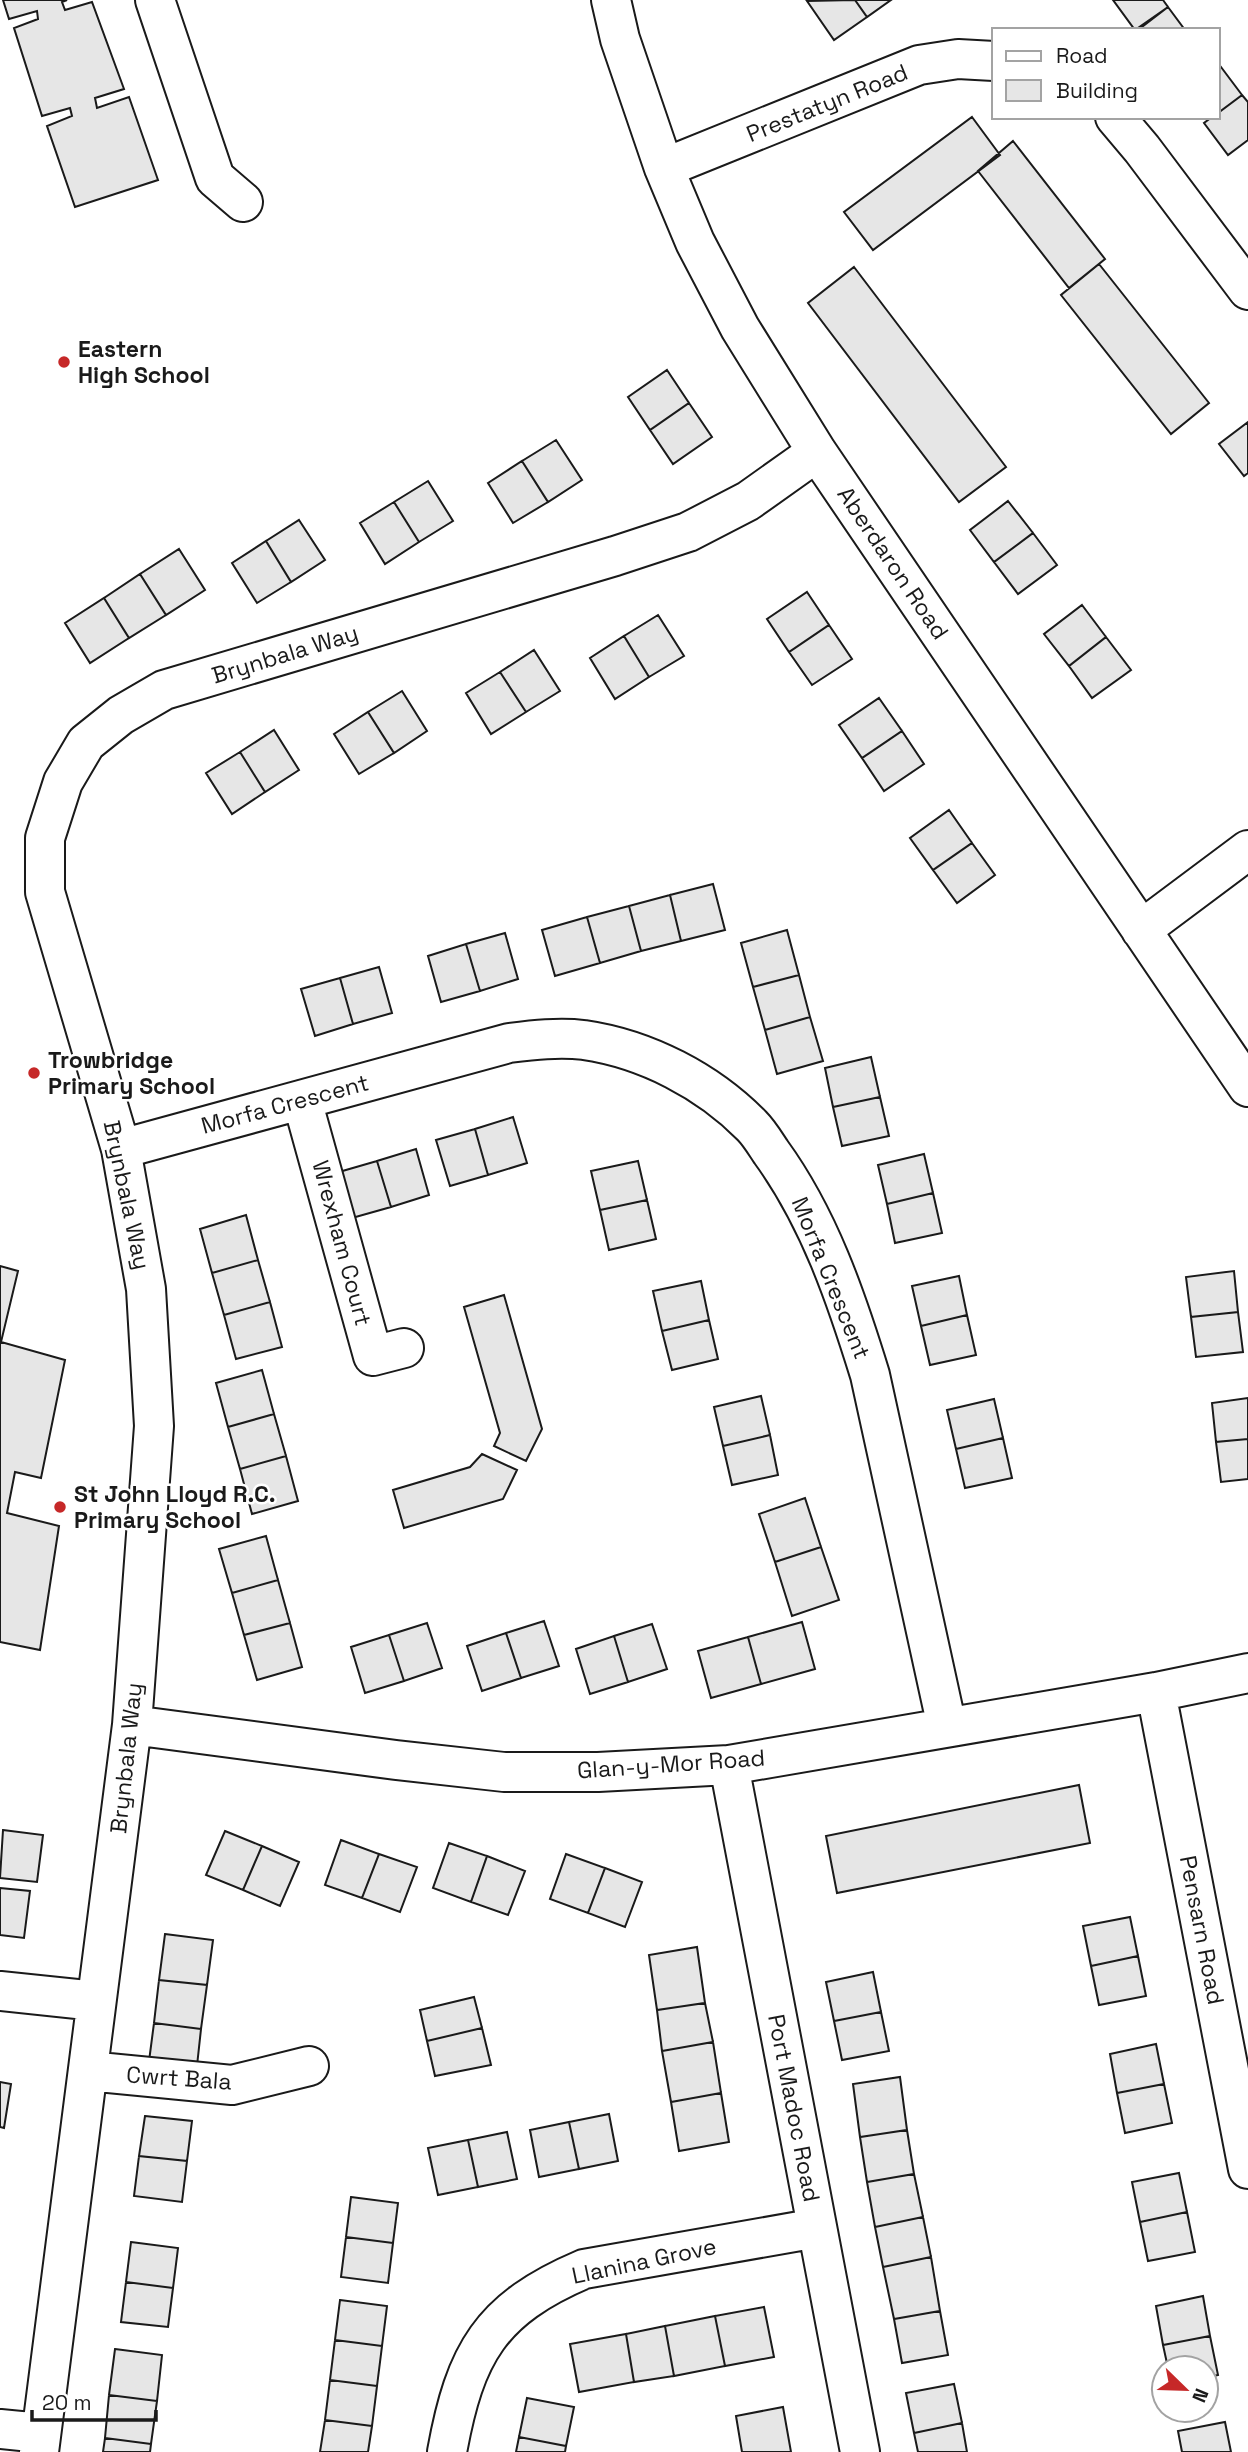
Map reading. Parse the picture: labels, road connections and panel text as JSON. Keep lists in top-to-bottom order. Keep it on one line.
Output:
{"streets":{"street":["Prestatyn Road","Aberdaron Road","Brynbala Way","Morfa Crescent","Wrexham Court","Glan-y-Mor Road","Pensarn Road","Cwrt Bala","Port Madoc Road","Llanina Grove"]},"crossings":[["Prestatyn Road","Aberdaron Road"],["Aberdaron Road","Brynbala Way"],["Brynbala Way","Morfa Crescent"],["Brynbala Way","Glan-y-Mor Road"],["Brynbala Way","Cwrt Bala"],["Morfa Crescent","Wrexham Court"],["Morfa Crescent","Glan-y-Mor Road"],["Glan-y-Mor Road","Pensarn Road"],["Glan-y-Mor Road","Port Madoc Road"],["Port Madoc Road","Llanina Grove"]],"places":["Eastern High School","Trowbridge Primary School","St John Lloyd R.C. Primary School"],"legend":["Road","Building"],"scale_bar":"20 m","north":"bottom right"}
